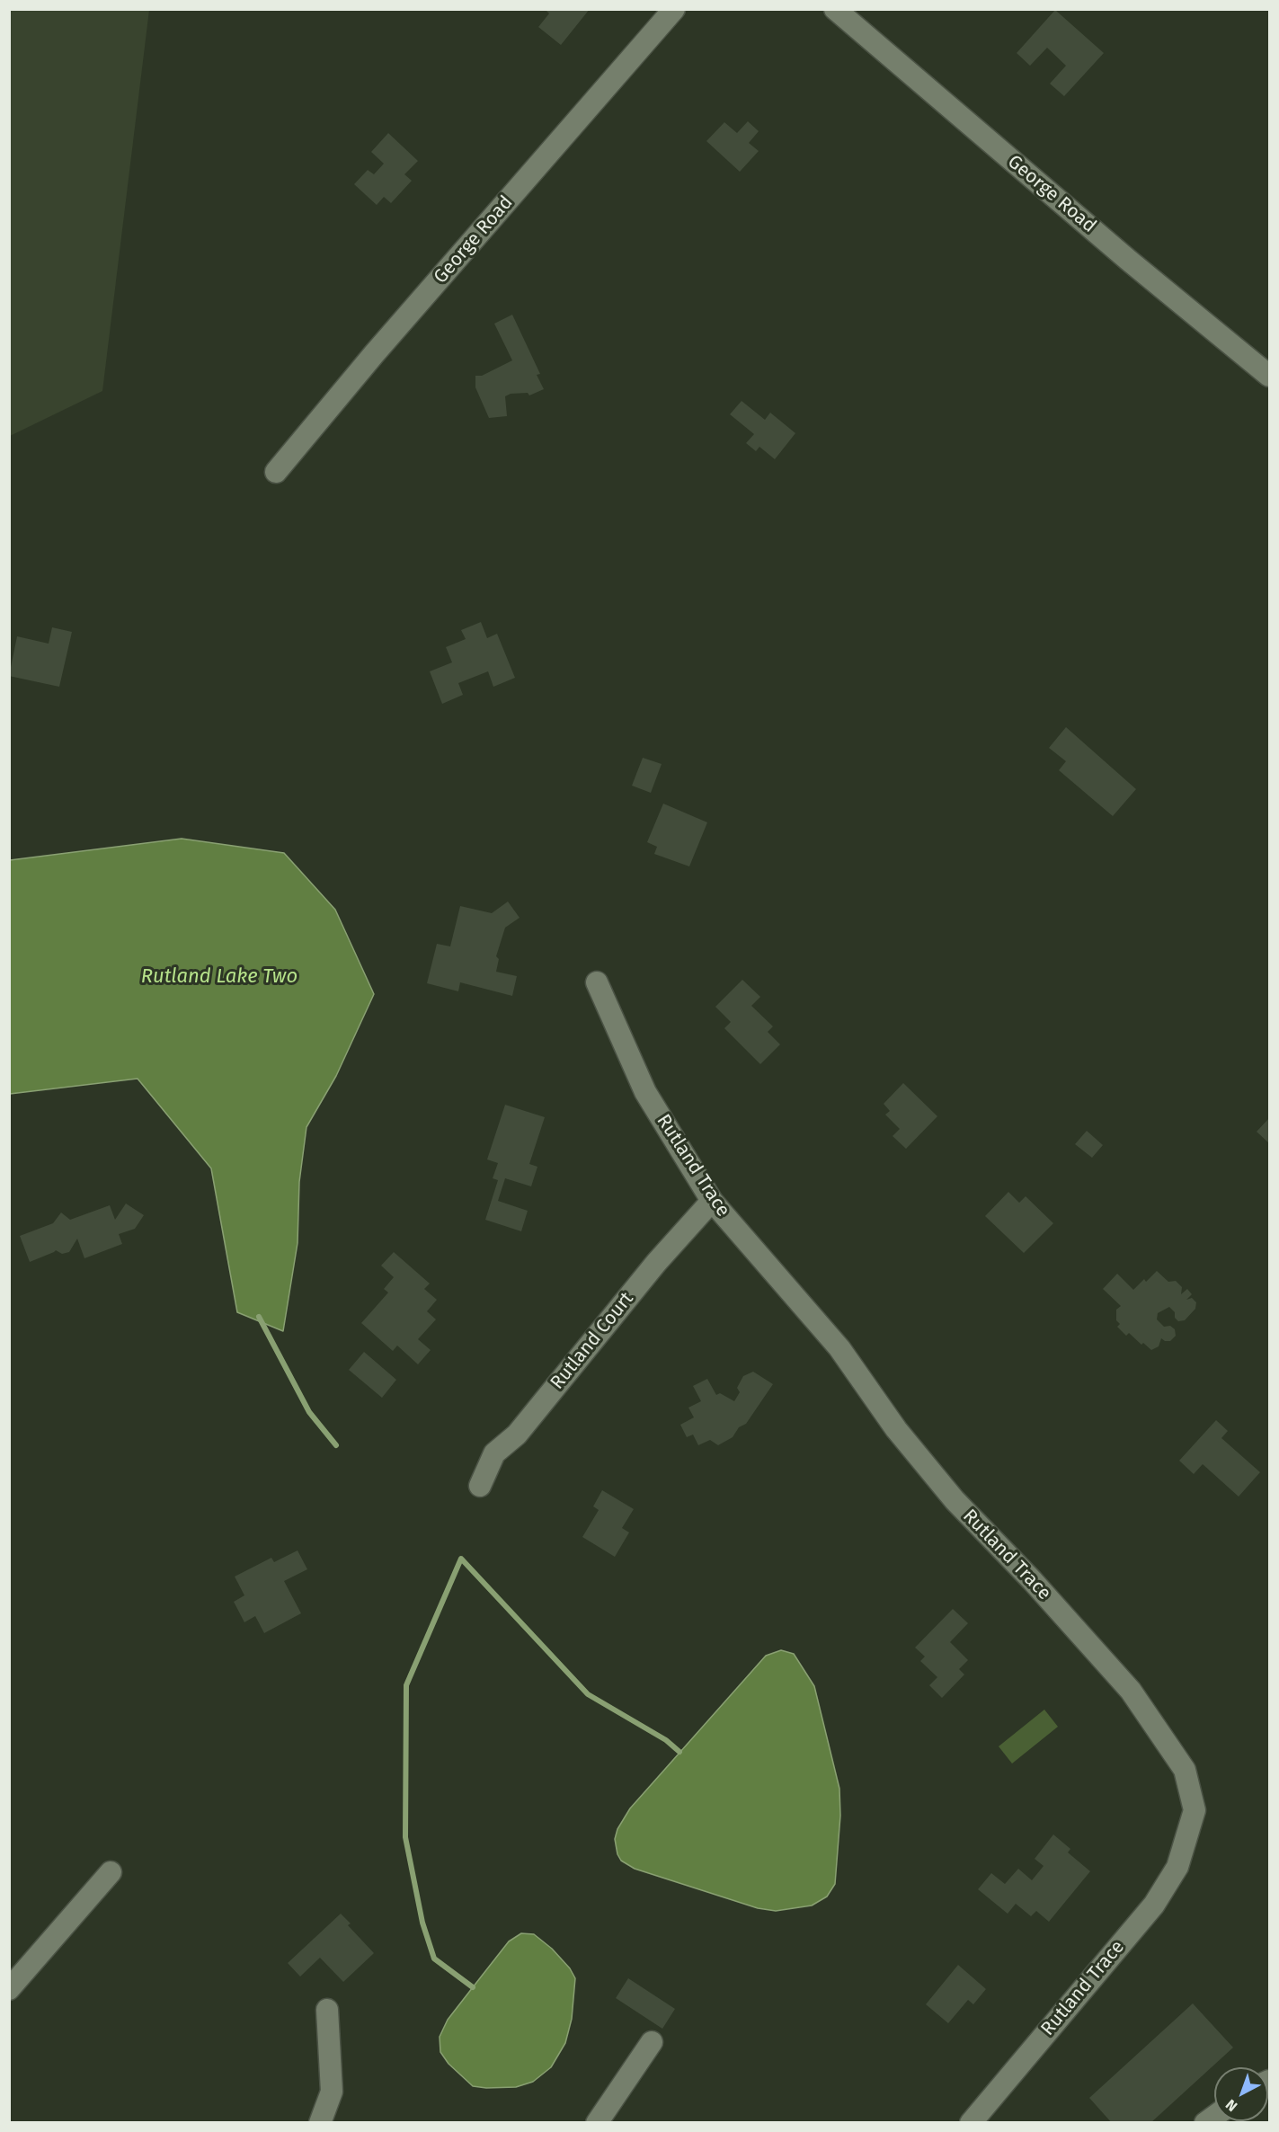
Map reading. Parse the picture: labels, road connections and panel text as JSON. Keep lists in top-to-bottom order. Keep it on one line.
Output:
{"streets":{"street":["George Road","Rutland Trace","Rutland Court"]},"crossings":[["Rutland Trace","Rutland Court"]],"water":["Rutland Lake Two"],"north":"bottom left"}
